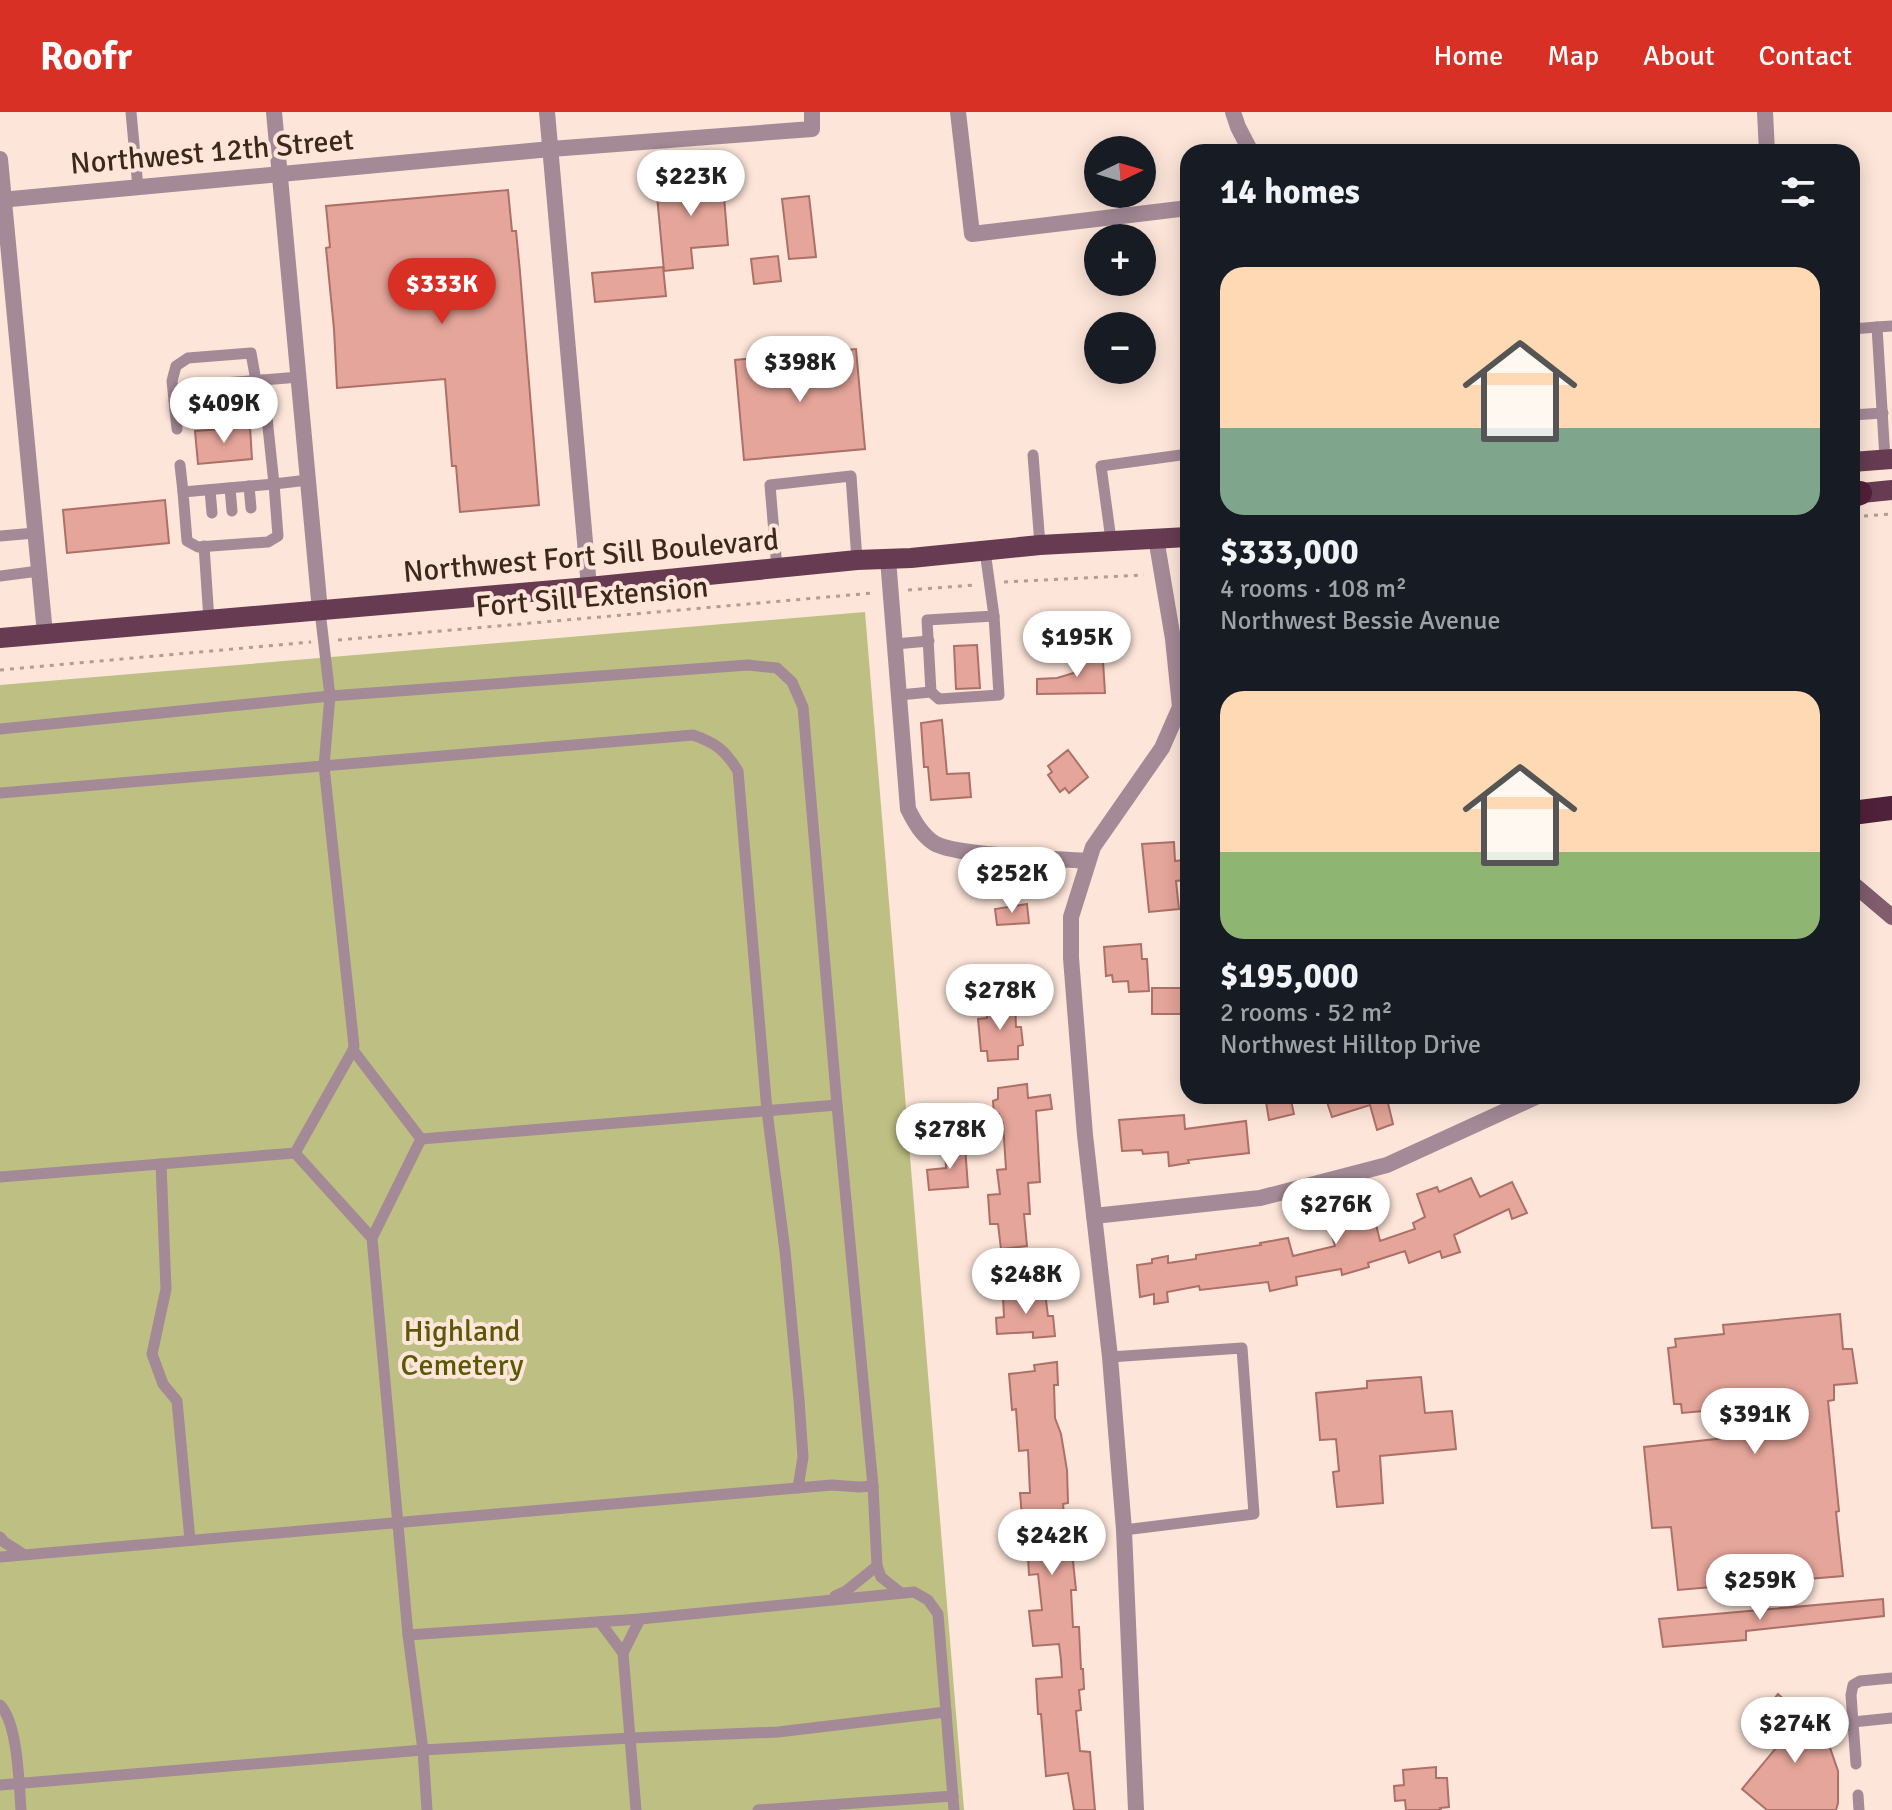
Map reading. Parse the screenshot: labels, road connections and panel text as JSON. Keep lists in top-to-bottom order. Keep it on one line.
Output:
{"streets":{"main road":["Northwest Fort Sill Boulevard"],"street":["Northwest 12th Street"],"path":["Fort Sill Extension"]},"parks":["Highland Cemetery"],"north":"right","page":{"header":"Roofr","nav":["Home","Map","About","Contact"],"map_buttons":["+","−"],"heading":"14 homes","price":["$223K","$333K","$398K","$409K","$195K","$252K","$278K","$278K","$276K","$248K","$391K","$242K","$259K","$274K"],"list":[{"name":"$333,000","note":"4 rooms · 108 m² · Northwest Bessie Avenue"},{"name":"$195,000","note":"2 rooms · 52 m² · Northwest Hilltop Drive"}]}}
